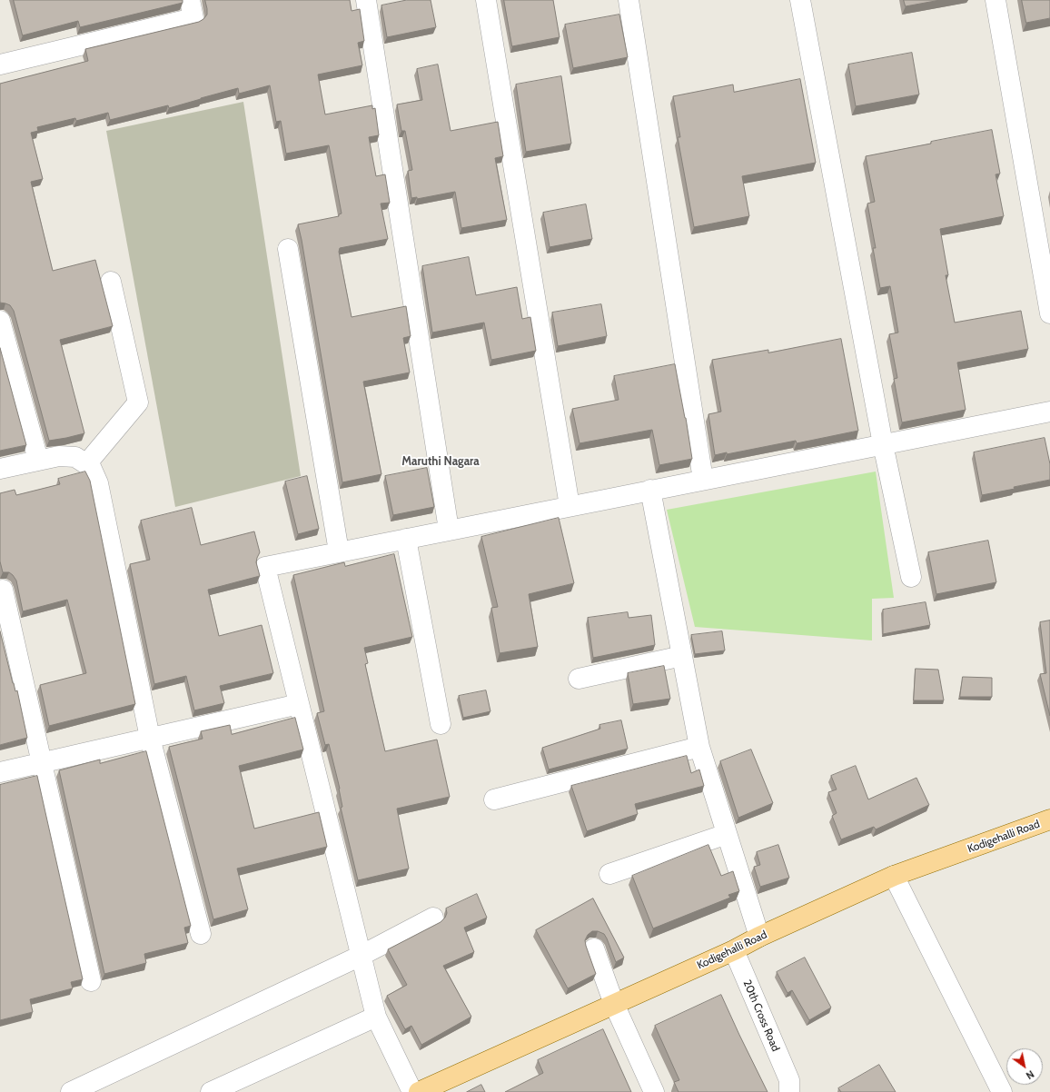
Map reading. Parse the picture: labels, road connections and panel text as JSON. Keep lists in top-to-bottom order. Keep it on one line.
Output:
{"streets":{"main road":["Kodigehalli Road"],"street":["20th Cross Road"]},"crossings":[["Kodigehalli Road","20th Cross Road"]],"districts":["Maruthi Nagara"],"north":"bottom right"}
